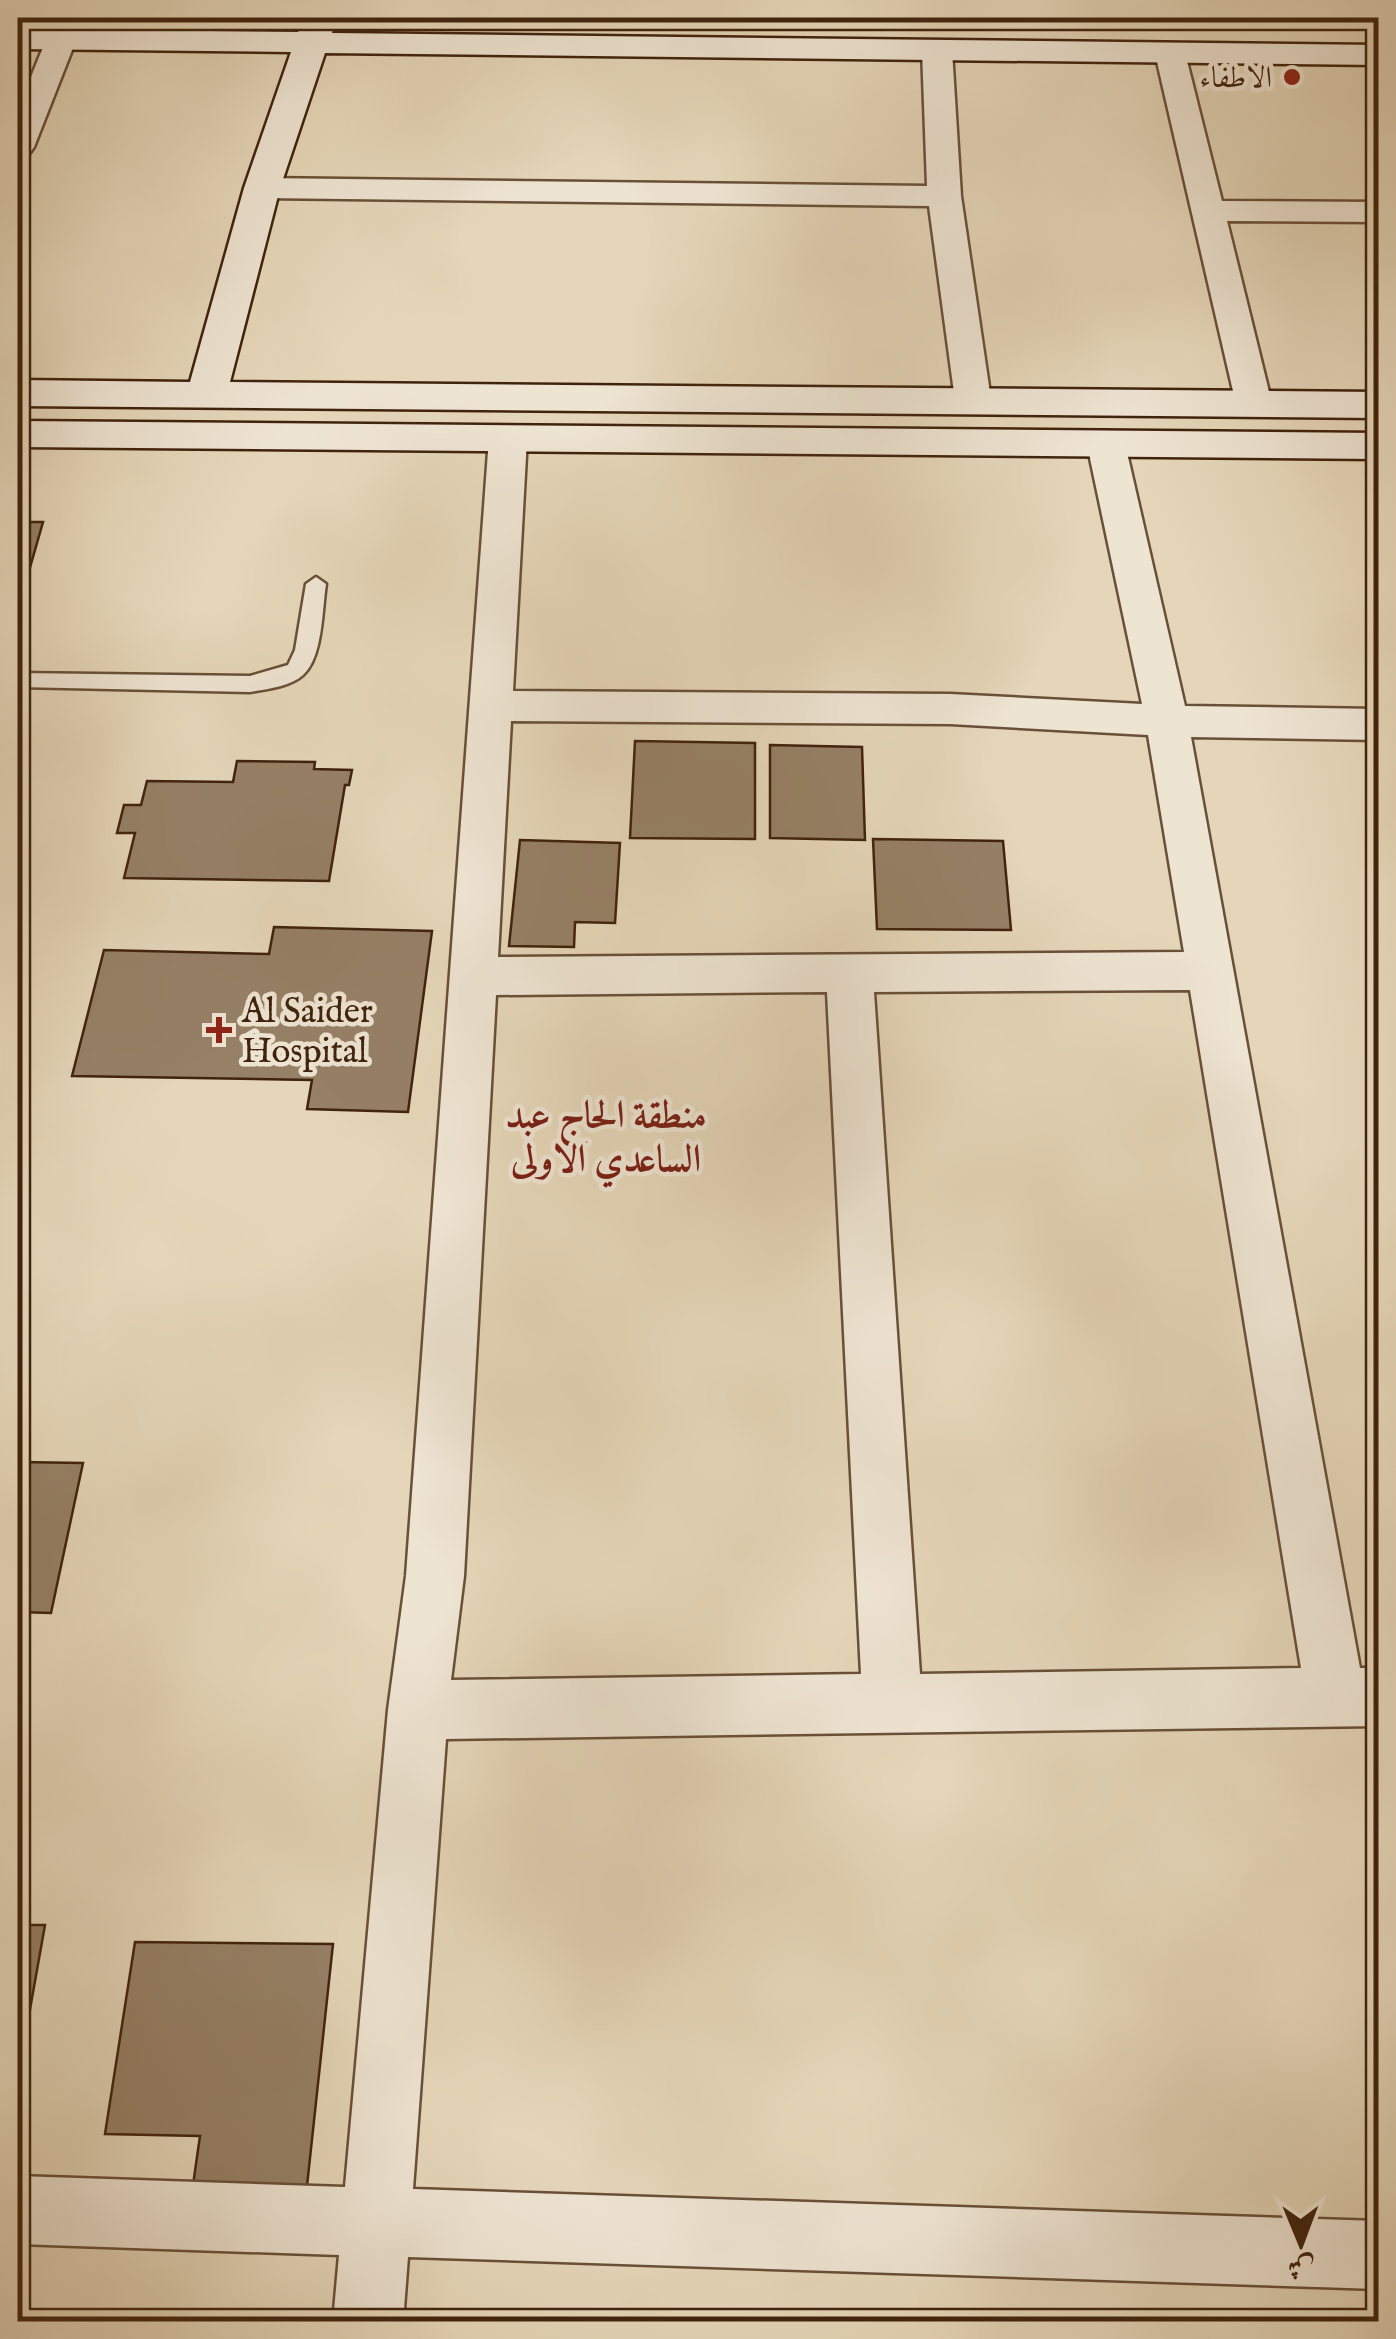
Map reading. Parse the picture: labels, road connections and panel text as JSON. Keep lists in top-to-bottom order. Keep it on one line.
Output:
{"districts":["منطقة الحاج عبد الساعدي الاولى"],"places":{"other":["الاطفاء"],"health":["ِAl Saider Hospital"]},"north":"bottom"}
